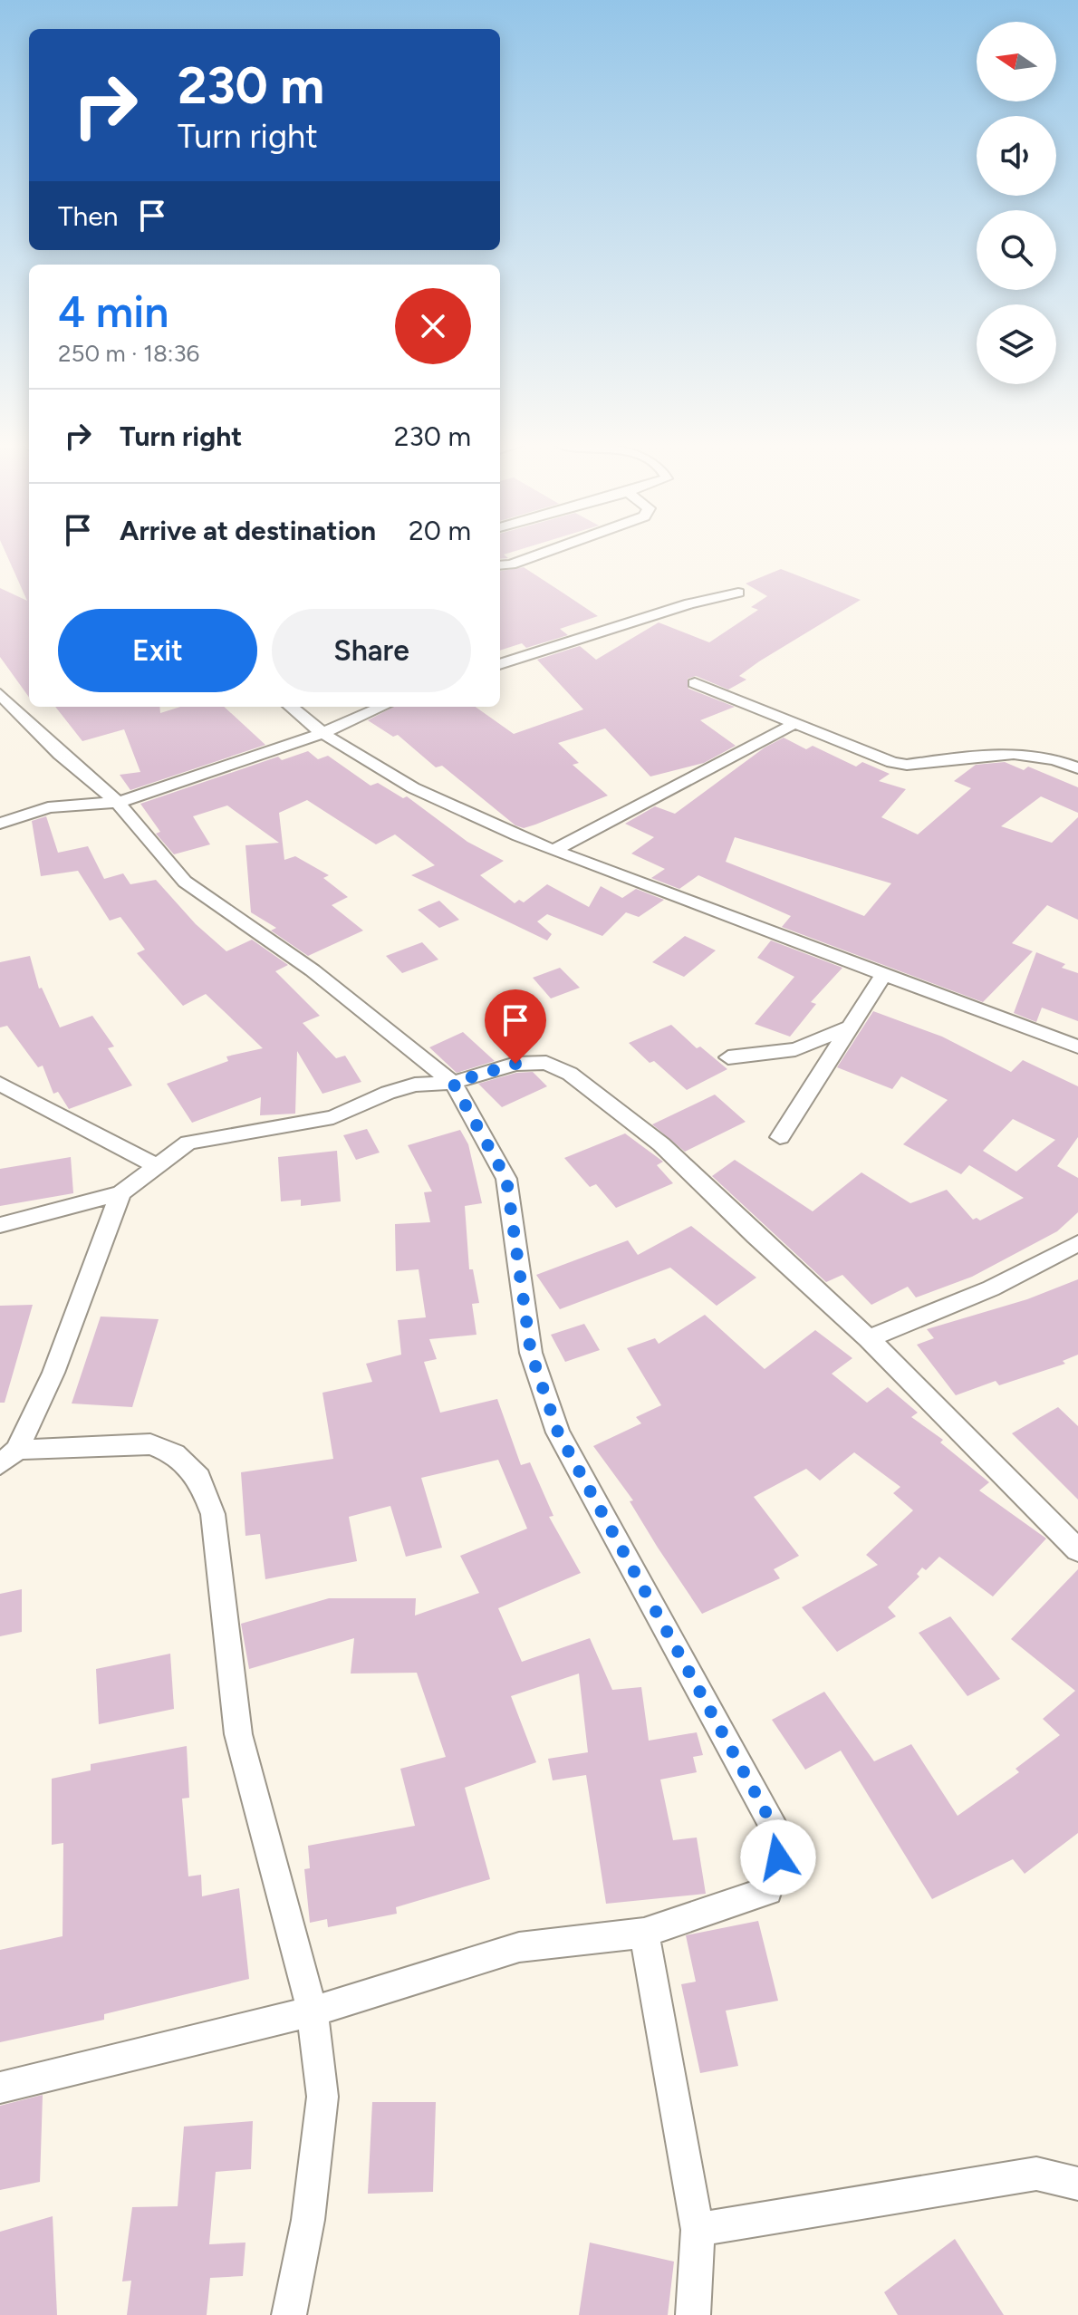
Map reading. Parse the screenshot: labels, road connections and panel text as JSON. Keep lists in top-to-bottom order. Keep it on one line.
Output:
{"north":"left","page":{"turn":["230 m","Turn right"],"then":"Then","heading":["4 min","250 m · 18:36"],"list":[{"name":"Turn right","value":"230 m"},{"name":"Arrive at destination","value":"20 m"}],"buttons":["Exit","Share"]}}
